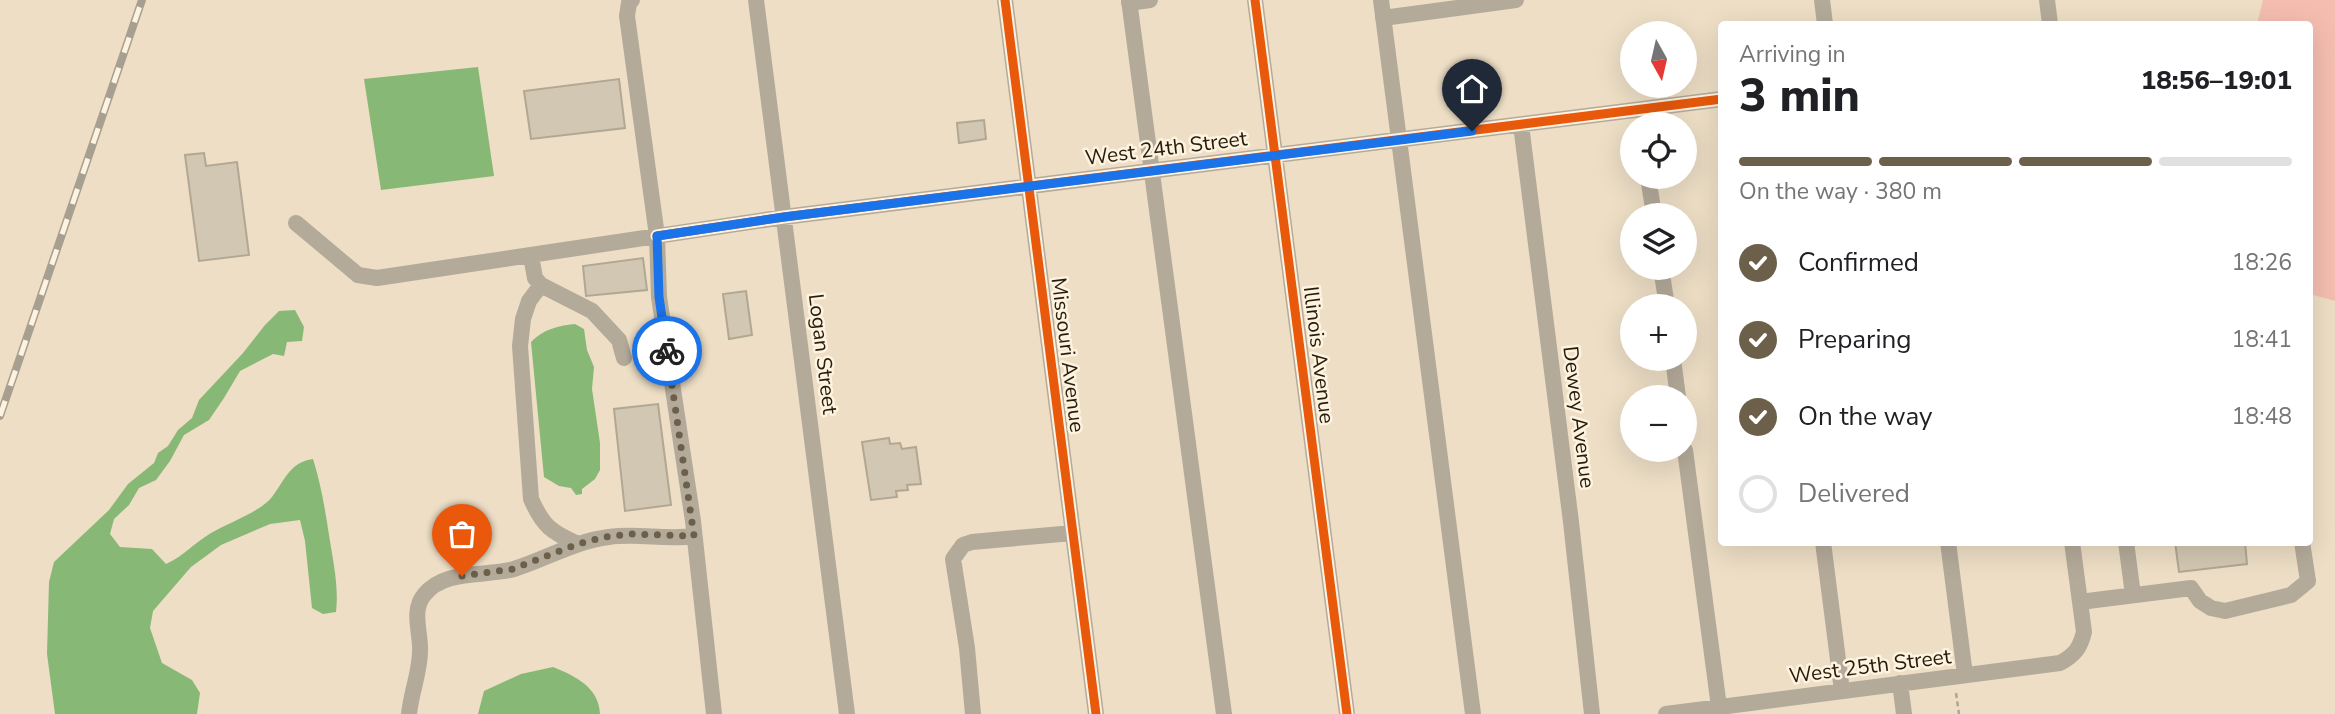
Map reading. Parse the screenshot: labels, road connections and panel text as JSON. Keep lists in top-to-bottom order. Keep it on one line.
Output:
{"streets":{"street":["West 24th Street","Logan Street","Missouri Avenue","Illinois Avenue","Dewey Avenue","West 25th Street"]},"crossings":[["West 24th Street","Logan Street"],["West 24th Street","Missouri Avenue"],["West 24th Street","Illinois Avenue"],["West 24th Street","Dewey Avenue"]],"north":"bottom","page":{"map_buttons":["+","−"],"heading":["3 min","Arriving in","18:56–19:01"],"bar":"On the way · 380 m","list":[["Confirmed","18:26"],["Preparing","18:41"],["On the way","18:48"],"Delivered"]}}
